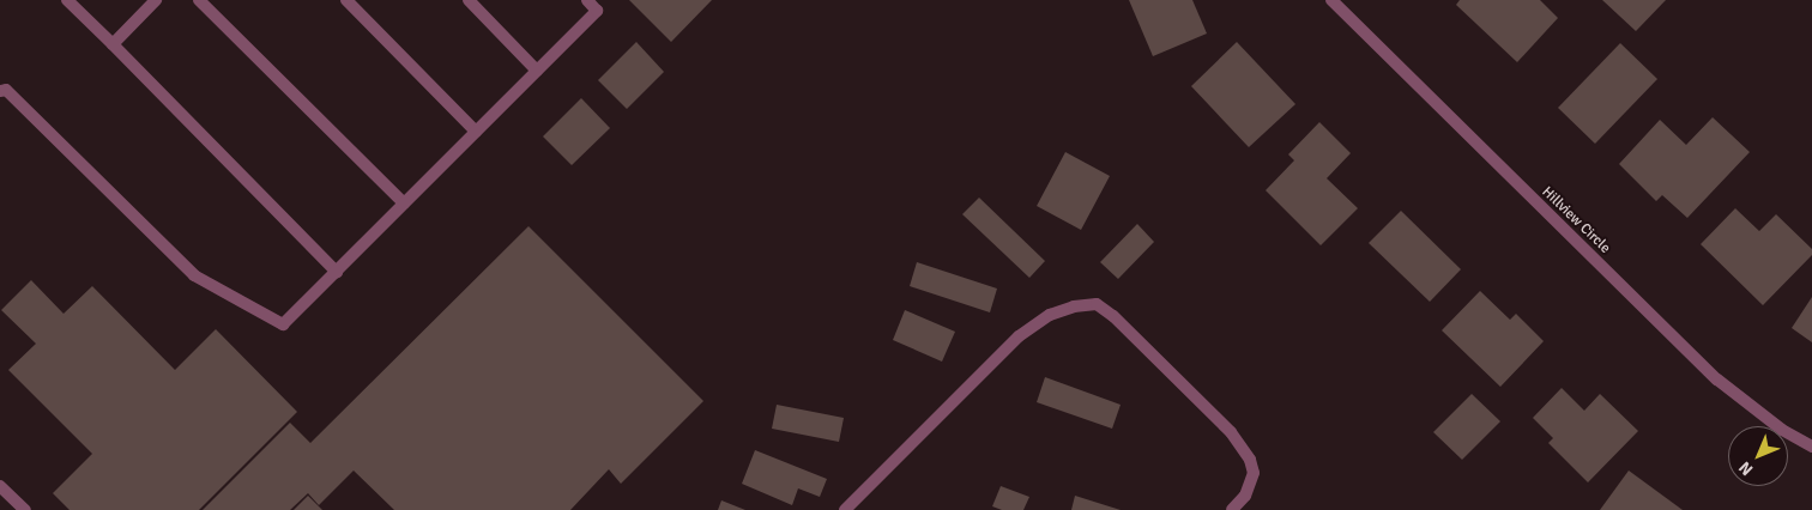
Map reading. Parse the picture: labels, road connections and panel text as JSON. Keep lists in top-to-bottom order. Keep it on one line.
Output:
{"streets":{"street":["Hillview Circle"]},"north":"bottom left"}
